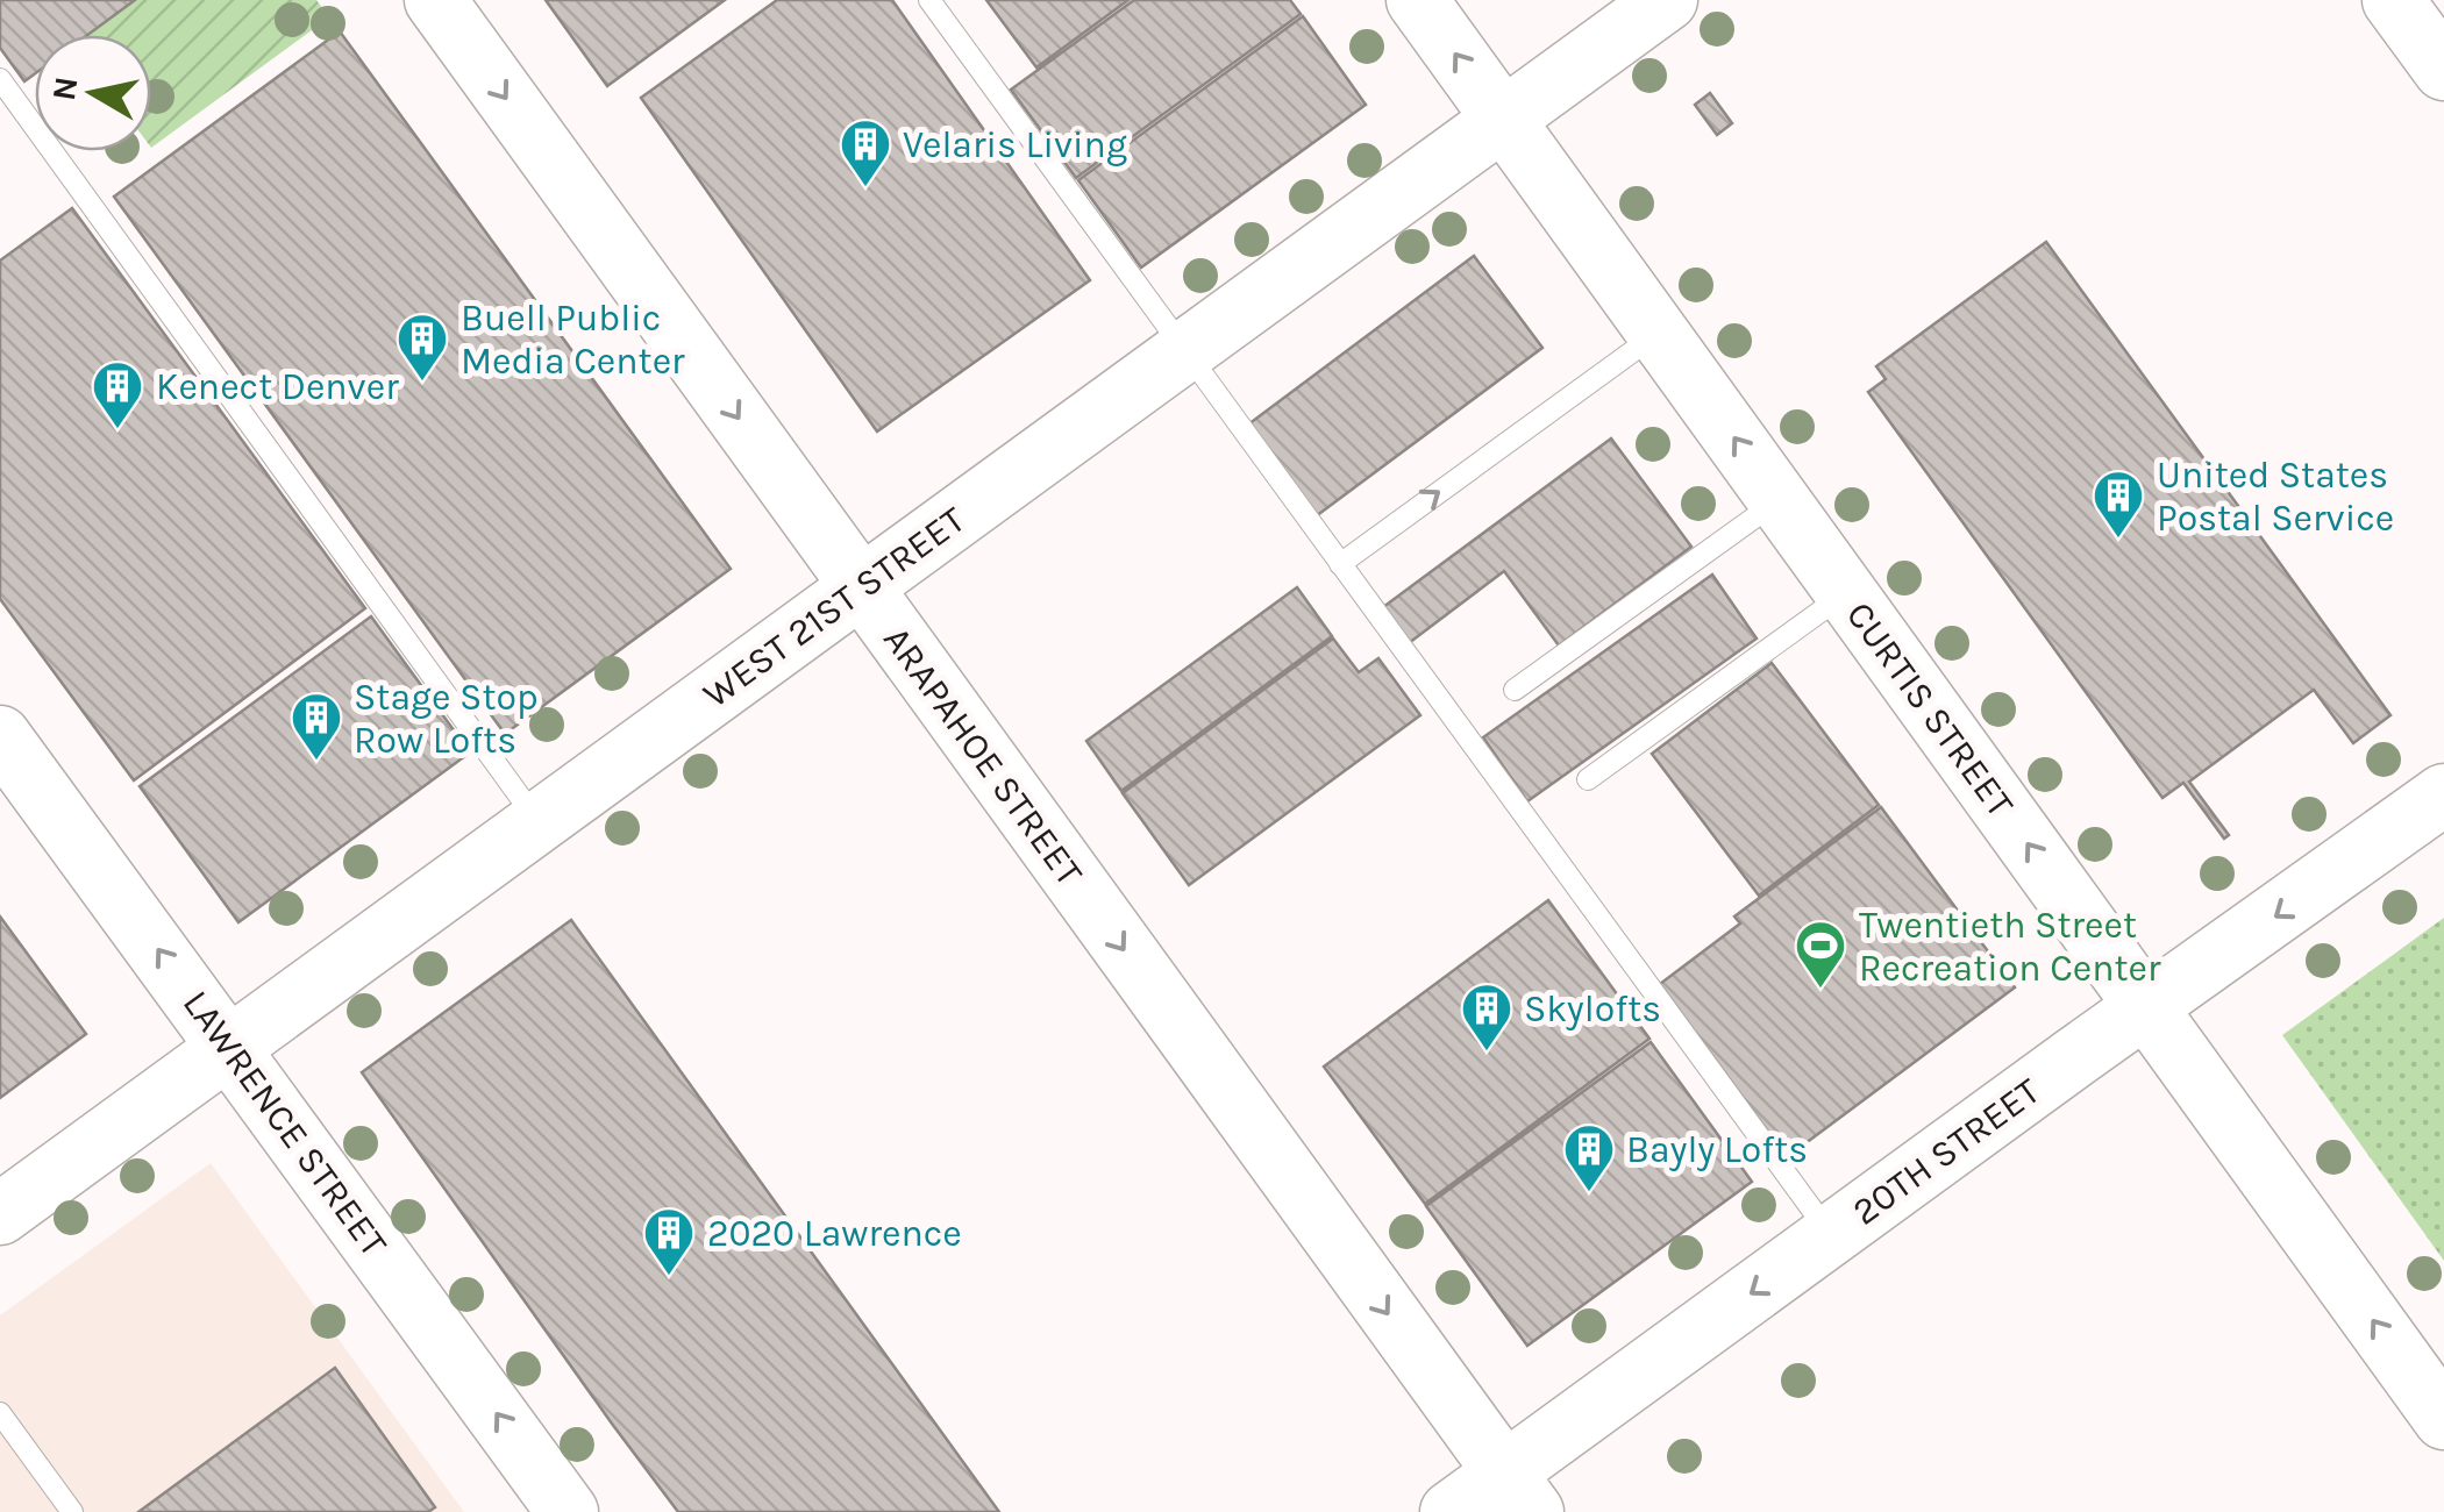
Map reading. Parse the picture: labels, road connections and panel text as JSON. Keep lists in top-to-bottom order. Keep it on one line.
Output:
{"streets":{"street":["WEST 21ST STREET","CURTIS STREET","ARAPAHOE STREET","LAWRENCE STREET","20TH STREET"]},"crossings":[["WEST 21ST STREET","CURTIS STREET"],["WEST 21ST STREET","ARAPAHOE STREET"],["WEST 21ST STREET","LAWRENCE STREET"],["CURTIS STREET","20TH STREET"],["ARAPAHOE STREET","20TH STREET"]],"one_way":["CURTIS STREET","ARAPAHOE STREET","LAWRENCE STREET","20TH STREET"],"places":{"building":["Velaris Living","Buell Public Media Center","Kenect Denver","United States Postal Service","Stage Stop Row Lofts","Skylofts","Bayly Lofts","2020 Lawrence"],"sports":["Twentieth Street Recreation Center"]},"north":"left"}
